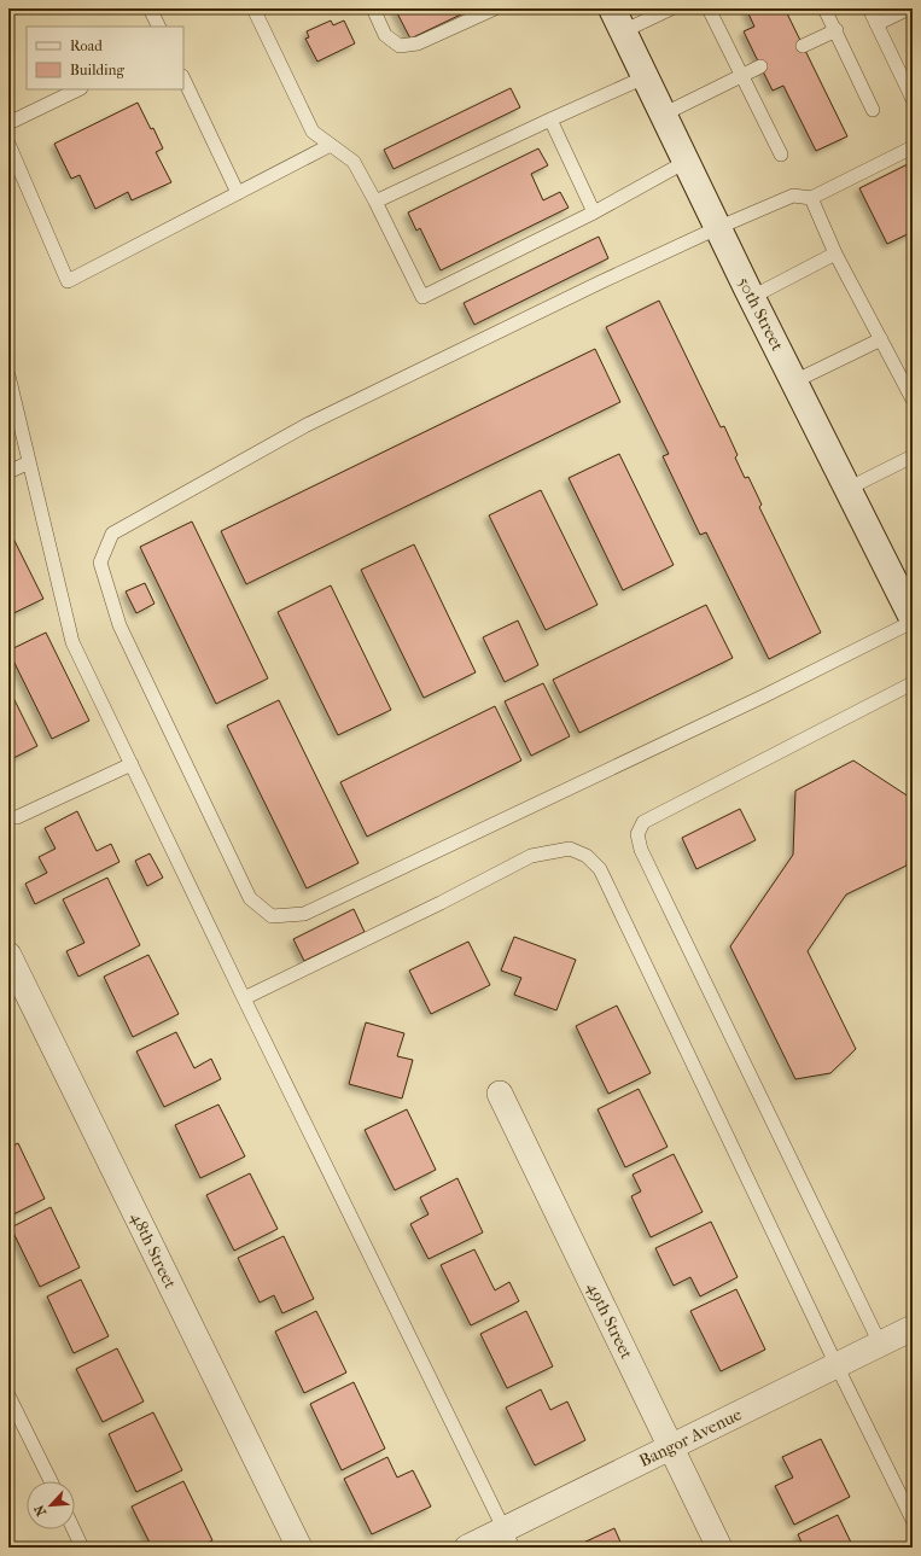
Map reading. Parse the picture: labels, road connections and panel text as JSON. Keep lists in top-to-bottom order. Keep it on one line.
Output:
{"streets":{"main road":["50th Street"],"street":["48th Street","49th Street","Bangor Avenue"]},"crossings":[["49th Street","Bangor Avenue"]],"legend":["Road","Building"],"north":"bottom left"}
